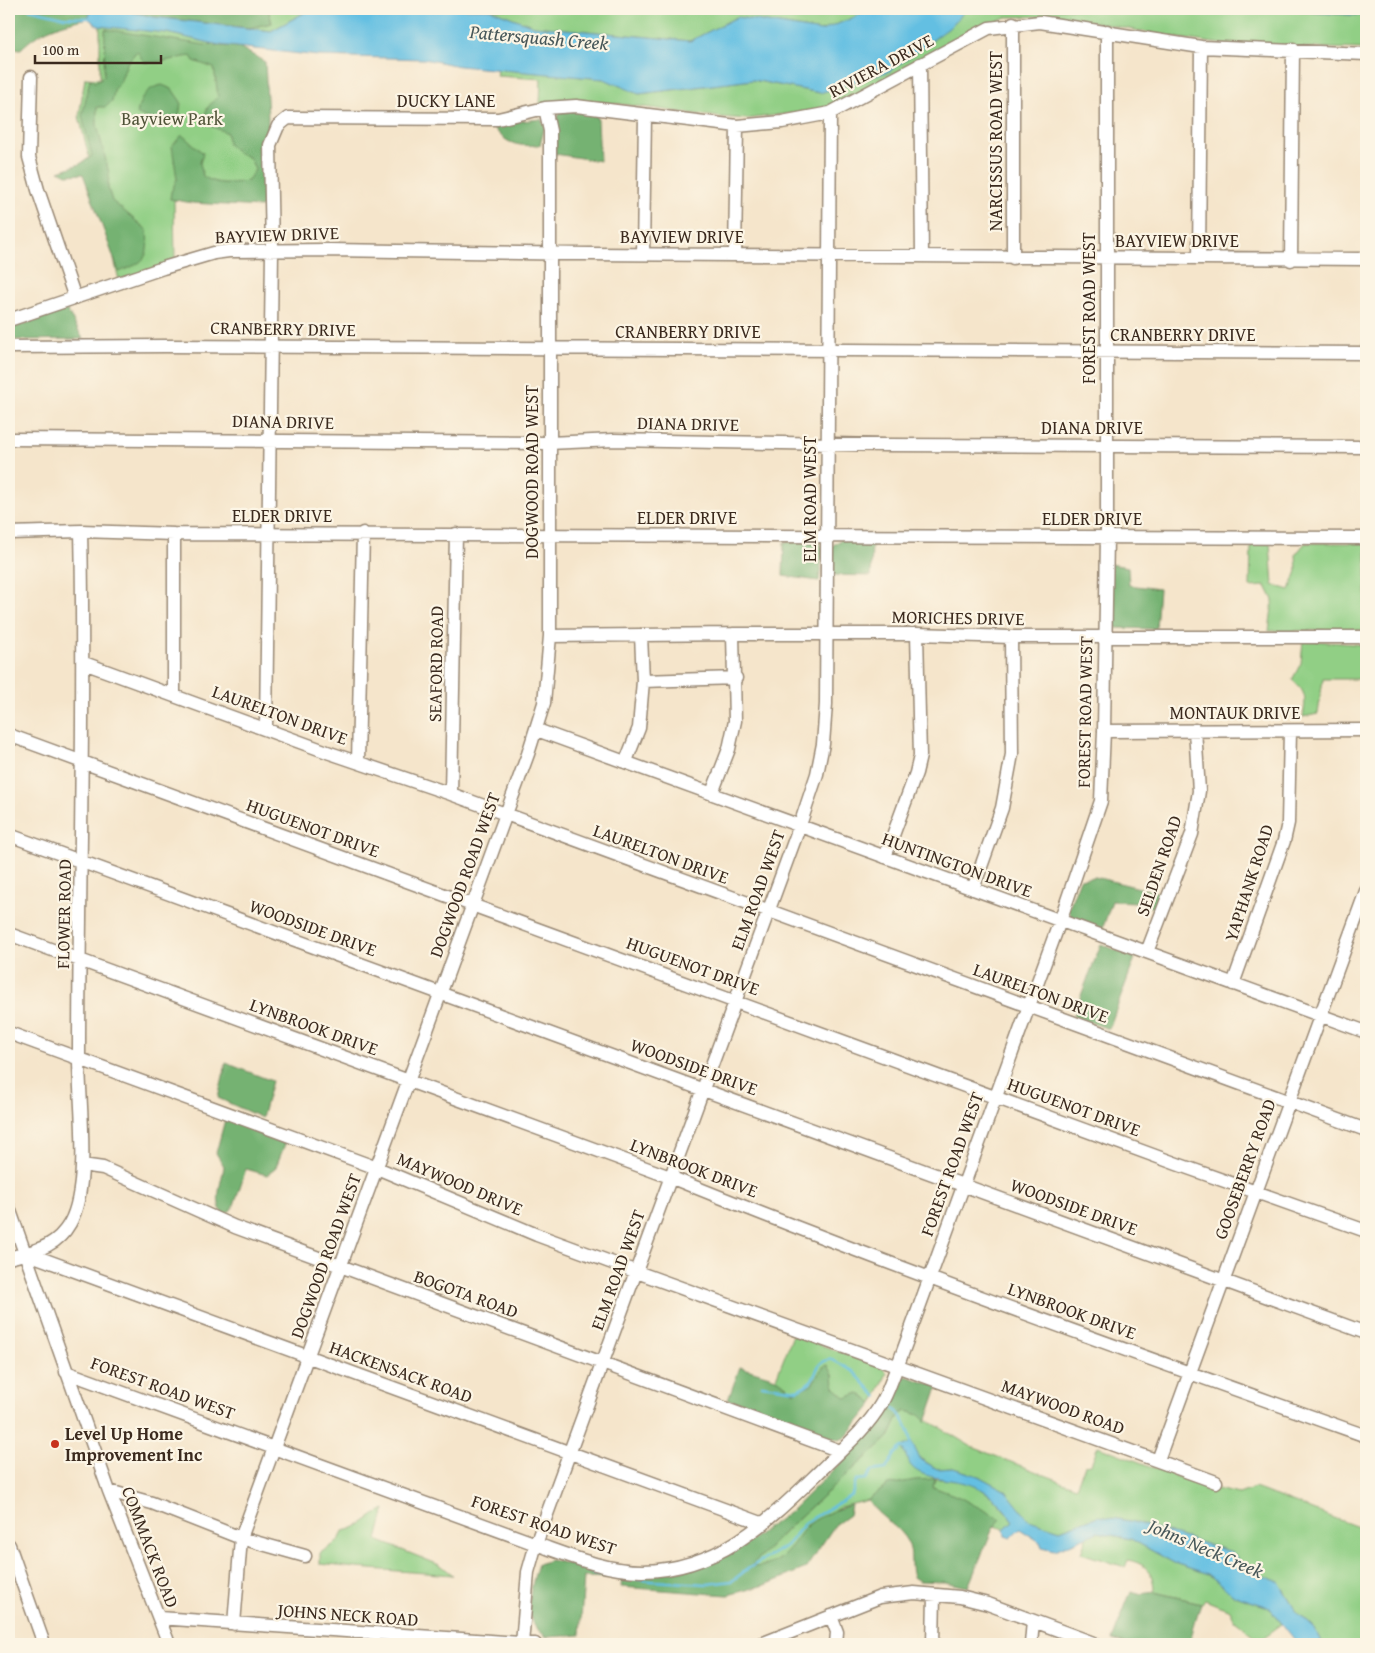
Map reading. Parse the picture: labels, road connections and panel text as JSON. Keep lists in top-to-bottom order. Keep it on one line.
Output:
{"streets":{"street":["RIVIERA DRIVE","DUCKY LANE","NARCISSUS ROAD WEST","BAYVIEW DRIVE","FOREST ROAD WEST","CRANBERRY DRIVE","DIANA DRIVE","DOGWOOD ROAD WEST","ELM ROAD WEST","ELDER DRIVE","MORICHES DRIVE","SEAFORD ROAD","MONTAUK DRIVE","LAURELTON DRIVE","HUGUENOT DRIVE","HUNTINGTON DRIVE","SELDEN ROAD","YAPHANK ROAD","FLOWER ROAD","WOODSIDE DRIVE","LYNBROOK DRIVE","GOOSEBERRY ROAD","MAYWOOD DRIVE","BOGOTA ROAD","HACKENSACK ROAD","MAYWOOD ROAD","COMMACK ROAD","JOHNS NECK ROAD"]},"crossings":[["RIVIERA DRIVE","DUCKY LANE"],["RIVIERA DRIVE","NARCISSUS ROAD WEST"],["RIVIERA DRIVE","FOREST ROAD WEST"],["RIVIERA DRIVE","ELM ROAD WEST"],["DUCKY LANE","BAYVIEW DRIVE"],["DUCKY LANE","DOGWOOD ROAD WEST"],["NARCISSUS ROAD WEST","BAYVIEW DRIVE"],["BAYVIEW DRIVE","FOREST ROAD WEST"],["BAYVIEW DRIVE","DOGWOOD ROAD WEST"],["BAYVIEW DRIVE","ELM ROAD WEST"],["FOREST ROAD WEST","CRANBERRY DRIVE"],["FOREST ROAD WEST","DIANA DRIVE"],["FOREST ROAD WEST","DOGWOOD ROAD WEST"],["FOREST ROAD WEST","ELM ROAD WEST"],["FOREST ROAD WEST","ELDER DRIVE"],["FOREST ROAD WEST","MORICHES DRIVE"],["FOREST ROAD WEST","MONTAUK DRIVE"],["FOREST ROAD WEST","LAURELTON DRIVE"],["FOREST ROAD WEST","HUGUENOT DRIVE"],["FOREST ROAD WEST","HUNTINGTON DRIVE"],["FOREST ROAD WEST","WOODSIDE DRIVE"],["FOREST ROAD WEST","LYNBROOK DRIVE"],["FOREST ROAD WEST","MAYWOOD DRIVE"],["FOREST ROAD WEST","BOGOTA ROAD"],["FOREST ROAD WEST","HACKENSACK ROAD"],["FOREST ROAD WEST","MAYWOOD ROAD"],["FOREST ROAD WEST","COMMACK ROAD"],["CRANBERRY DRIVE","DOGWOOD ROAD WEST"],["CRANBERRY DRIVE","ELM ROAD WEST"],["DIANA DRIVE","DOGWOOD ROAD WEST"],["DIANA DRIVE","ELM ROAD WEST"],["DOGWOOD ROAD WEST","ELDER DRIVE"],["DOGWOOD ROAD WEST","MORICHES DRIVE"],["DOGWOOD ROAD WEST","LAURELTON DRIVE"],["DOGWOOD ROAD WEST","HUGUENOT DRIVE"],["DOGWOOD ROAD WEST","HUNTINGTON DRIVE"],["DOGWOOD ROAD WEST","WOODSIDE DRIVE"],["DOGWOOD ROAD WEST","LYNBROOK DRIVE"],["DOGWOOD ROAD WEST","MAYWOOD DRIVE"],["DOGWOOD ROAD WEST","BOGOTA ROAD"],["DOGWOOD ROAD WEST","HACKENSACK ROAD"],["DOGWOOD ROAD WEST","JOHNS NECK ROAD"],["ELM ROAD WEST","ELDER DRIVE"],["ELM ROAD WEST","MORICHES DRIVE"],["ELM ROAD WEST","LAURELTON DRIVE"],["ELM ROAD WEST","HUGUENOT DRIVE"],["ELM ROAD WEST","HUNTINGTON DRIVE"],["ELM ROAD WEST","WOODSIDE DRIVE"],["ELM ROAD WEST","LYNBROOK DRIVE"],["ELM ROAD WEST","MAYWOOD DRIVE"],["ELM ROAD WEST","BOGOTA ROAD"],["ELM ROAD WEST","HACKENSACK ROAD"],["ELM ROAD WEST","JOHNS NECK ROAD"],["ELDER DRIVE","SEAFORD ROAD"],["ELDER DRIVE","FLOWER ROAD"],["SEAFORD ROAD","LAURELTON DRIVE"],["MONTAUK DRIVE","SELDEN ROAD"],["MONTAUK DRIVE","YAPHANK ROAD"],["LAURELTON DRIVE","FLOWER ROAD"],["LAURELTON DRIVE","GOOSEBERRY ROAD"],["HUGUENOT DRIVE","FLOWER ROAD"],["HUGUENOT DRIVE","GOOSEBERRY ROAD"],["HUNTINGTON DRIVE","SELDEN ROAD"],["HUNTINGTON DRIVE","YAPHANK ROAD"],["HUNTINGTON DRIVE","GOOSEBERRY ROAD"],["FLOWER ROAD","WOODSIDE DRIVE"],["FLOWER ROAD","LYNBROOK DRIVE"],["FLOWER ROAD","MAYWOOD DRIVE"],["FLOWER ROAD","BOGOTA ROAD"],["FLOWER ROAD","HACKENSACK ROAD"],["FLOWER ROAD","COMMACK ROAD"],["WOODSIDE DRIVE","GOOSEBERRY ROAD"],["LYNBROOK DRIVE","GOOSEBERRY ROAD"],["GOOSEBERRY ROAD","MAYWOOD ROAD"],["MAYWOOD DRIVE","MAYWOOD ROAD"],["HACKENSACK ROAD","COMMACK ROAD"],["COMMACK ROAD","JOHNS NECK ROAD"]],"water":["Pattersquash Creek","Johns Neck Creek"],"parks":["Bayview Park"],"places":["Level Up Home Improvement Inc"],"scale_bar":"100 m"}
